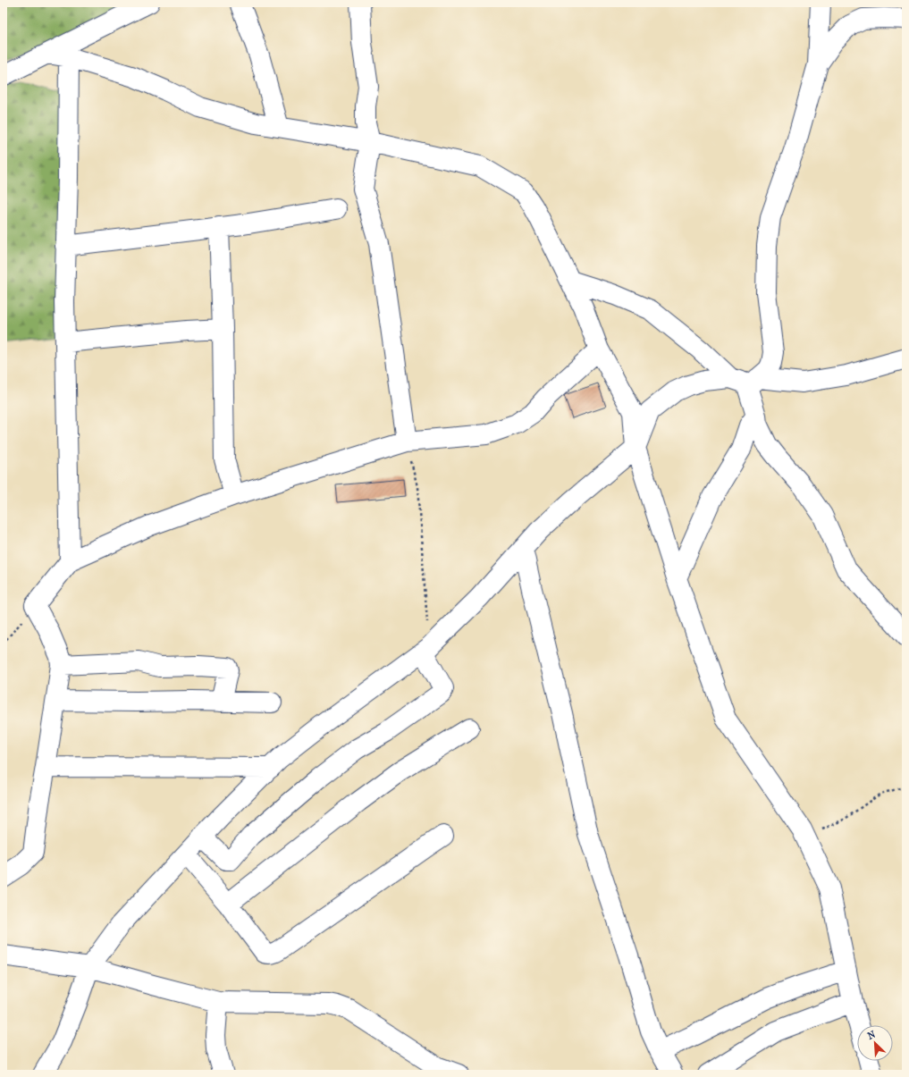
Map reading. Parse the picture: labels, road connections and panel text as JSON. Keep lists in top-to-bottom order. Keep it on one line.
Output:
{"north":"top left"}
